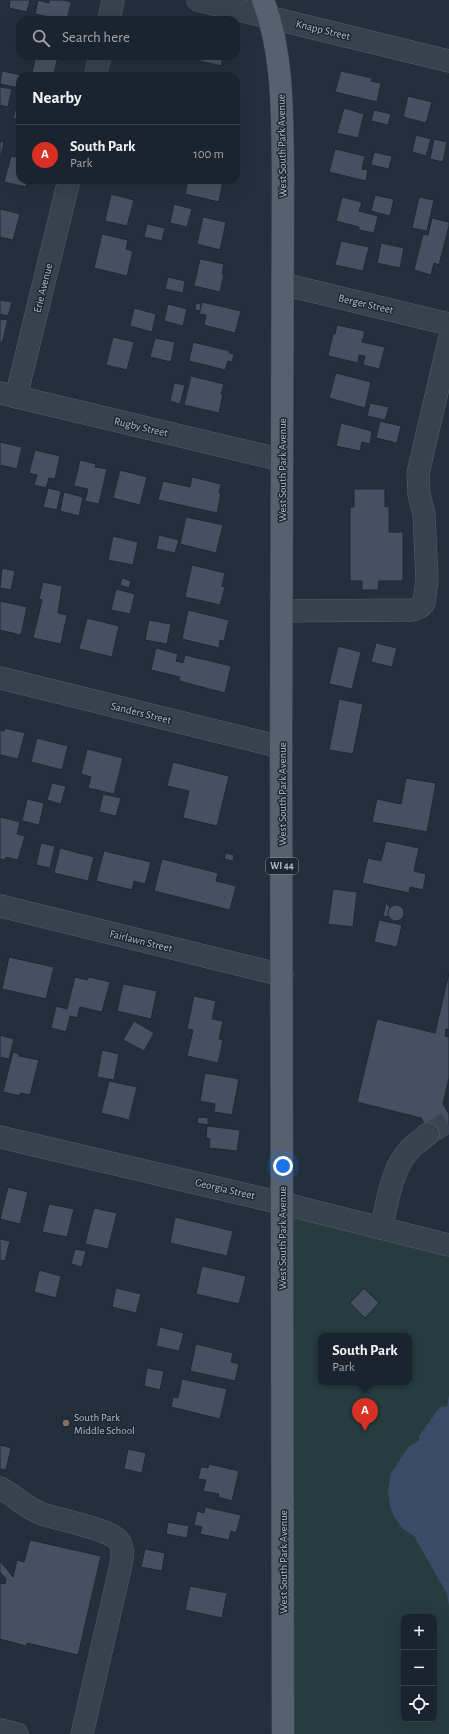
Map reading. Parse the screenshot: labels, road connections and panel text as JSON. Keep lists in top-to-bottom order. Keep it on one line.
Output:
{"streets":{"main road":["West South Park Avenue","WI 44"],"street":["Knapp Street","Erie Avenue","Berger Street","Rugby Street","Sanders Street","Fairlawn Street","Georgia Street"]},"crossings":[["Knapp Street","West South Park Avenue"],["West South Park Avenue","Berger Street"],["West South Park Avenue","Rugby Street"],["West South Park Avenue","Sanders Street"],["West South Park Avenue","Fairlawn Street"],["West South Park Avenue","Georgia Street"],["Erie Avenue","Rugby Street"]],"places":["South Park Middle School"],"page":{"search":"Search here","heading":"Nearby","list":[{"mark":"A","name":"South Park","note":"Park","value":"100 m"}],"popup":["South Park","Park"],"pins":"A","map_buttons":["+","−"]}}
